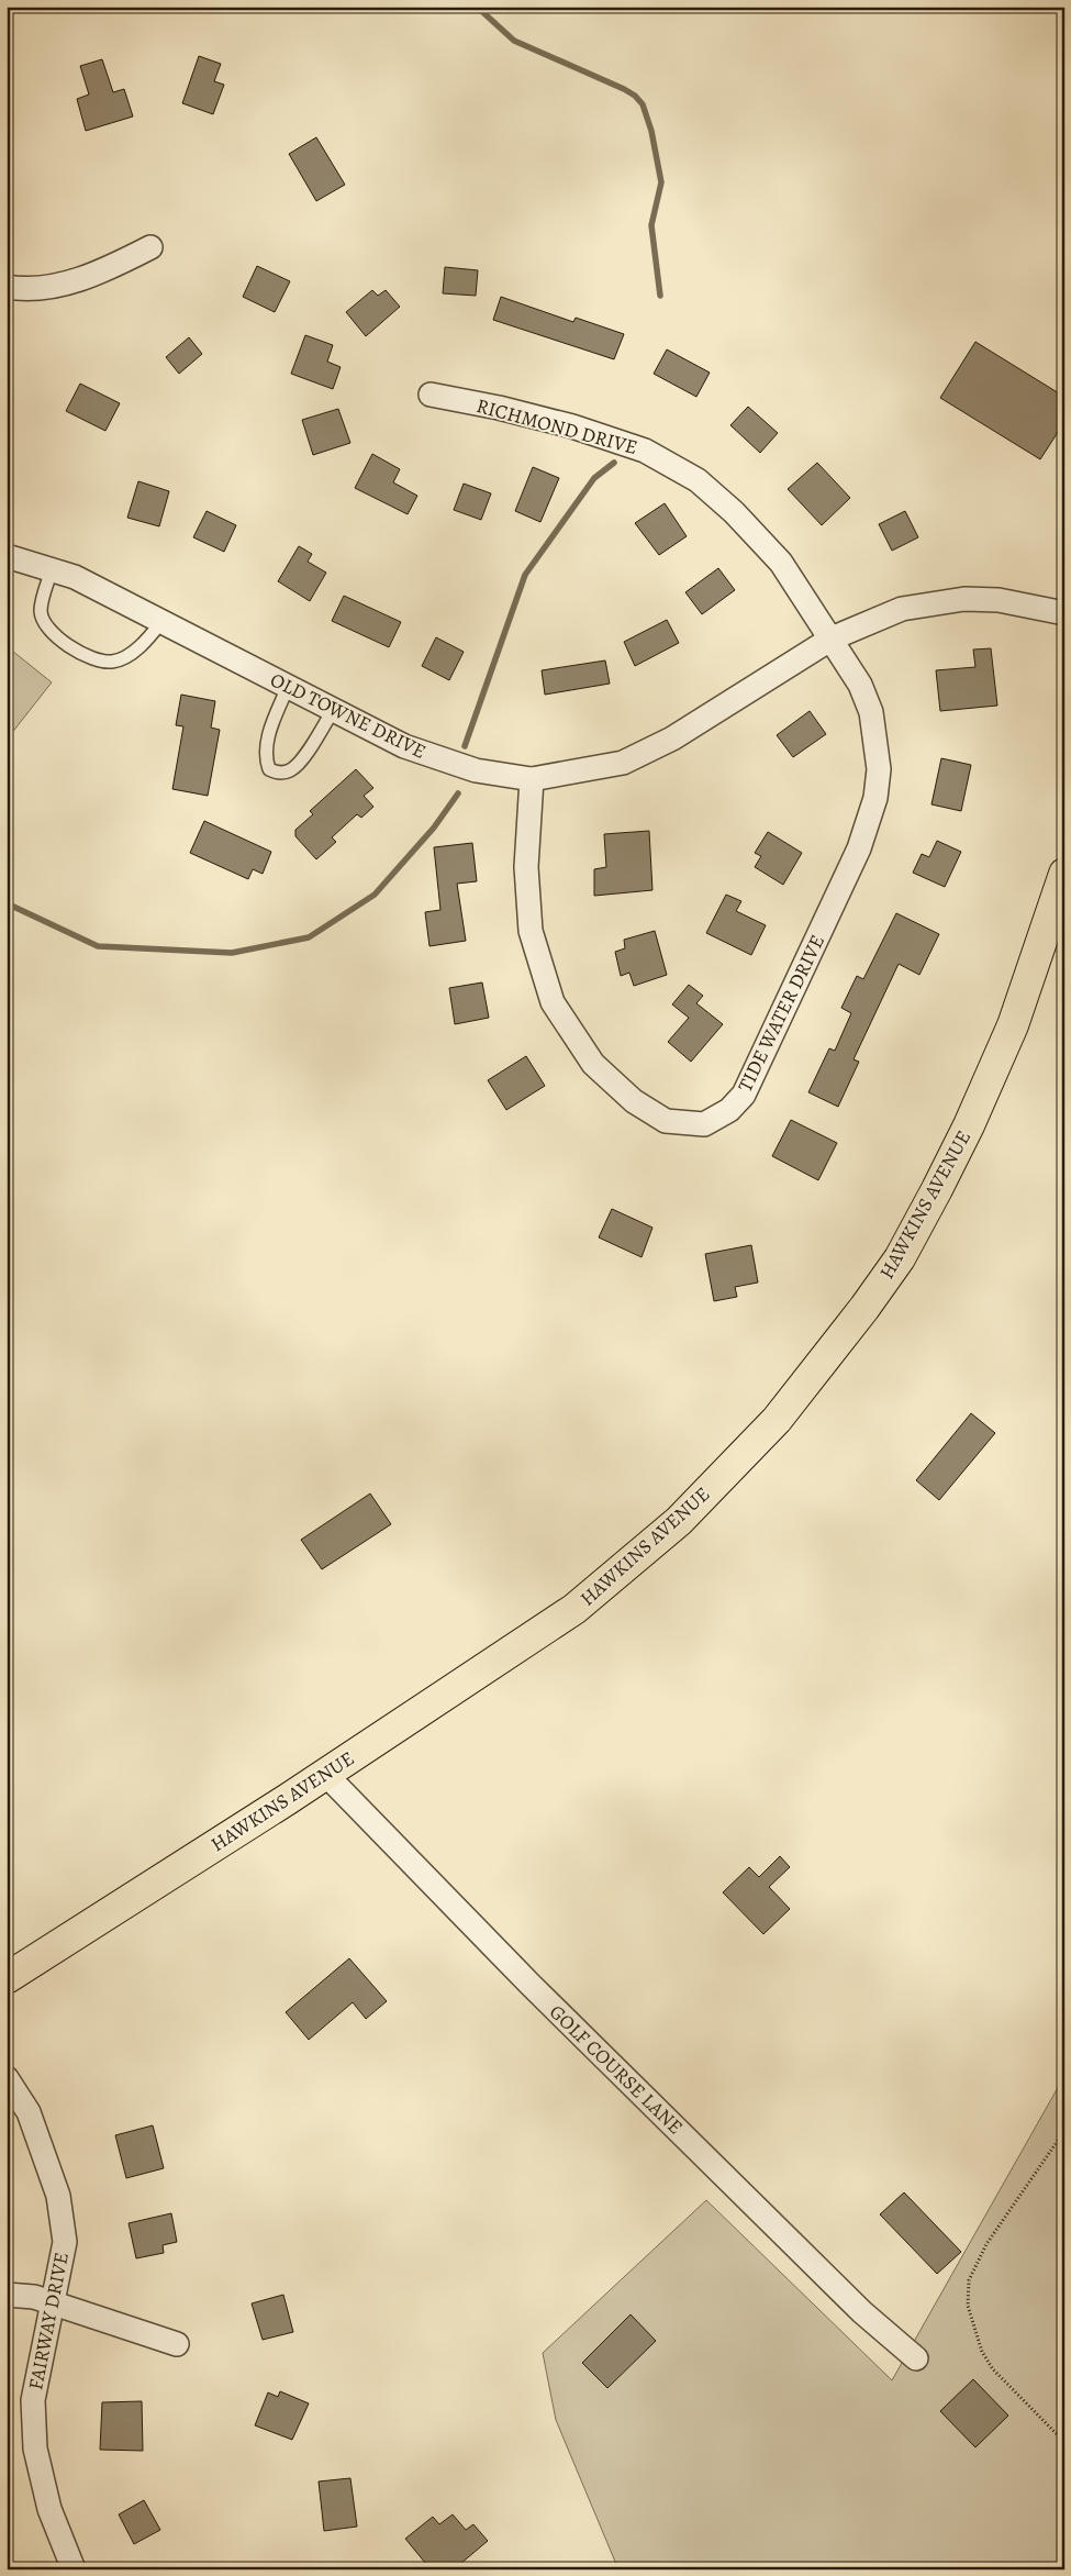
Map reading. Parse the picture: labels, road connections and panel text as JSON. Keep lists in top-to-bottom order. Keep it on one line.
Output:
{"streets":{"main road":["HAWKINS AVENUE"],"street":["RICHMOND DRIVE","OLD TOWNE DRIVE","TIDE WATER DRIVE","GOLF COURSE LANE","FAIRWAY DRIVE"]},"crossings":[["RICHMOND DRIVE","OLD TOWNE DRIVE"],["RICHMOND DRIVE","TIDE WATER DRIVE"],["OLD TOWNE DRIVE","TIDE WATER DRIVE"],["HAWKINS AVENUE","GOLF COURSE LANE"]]}
